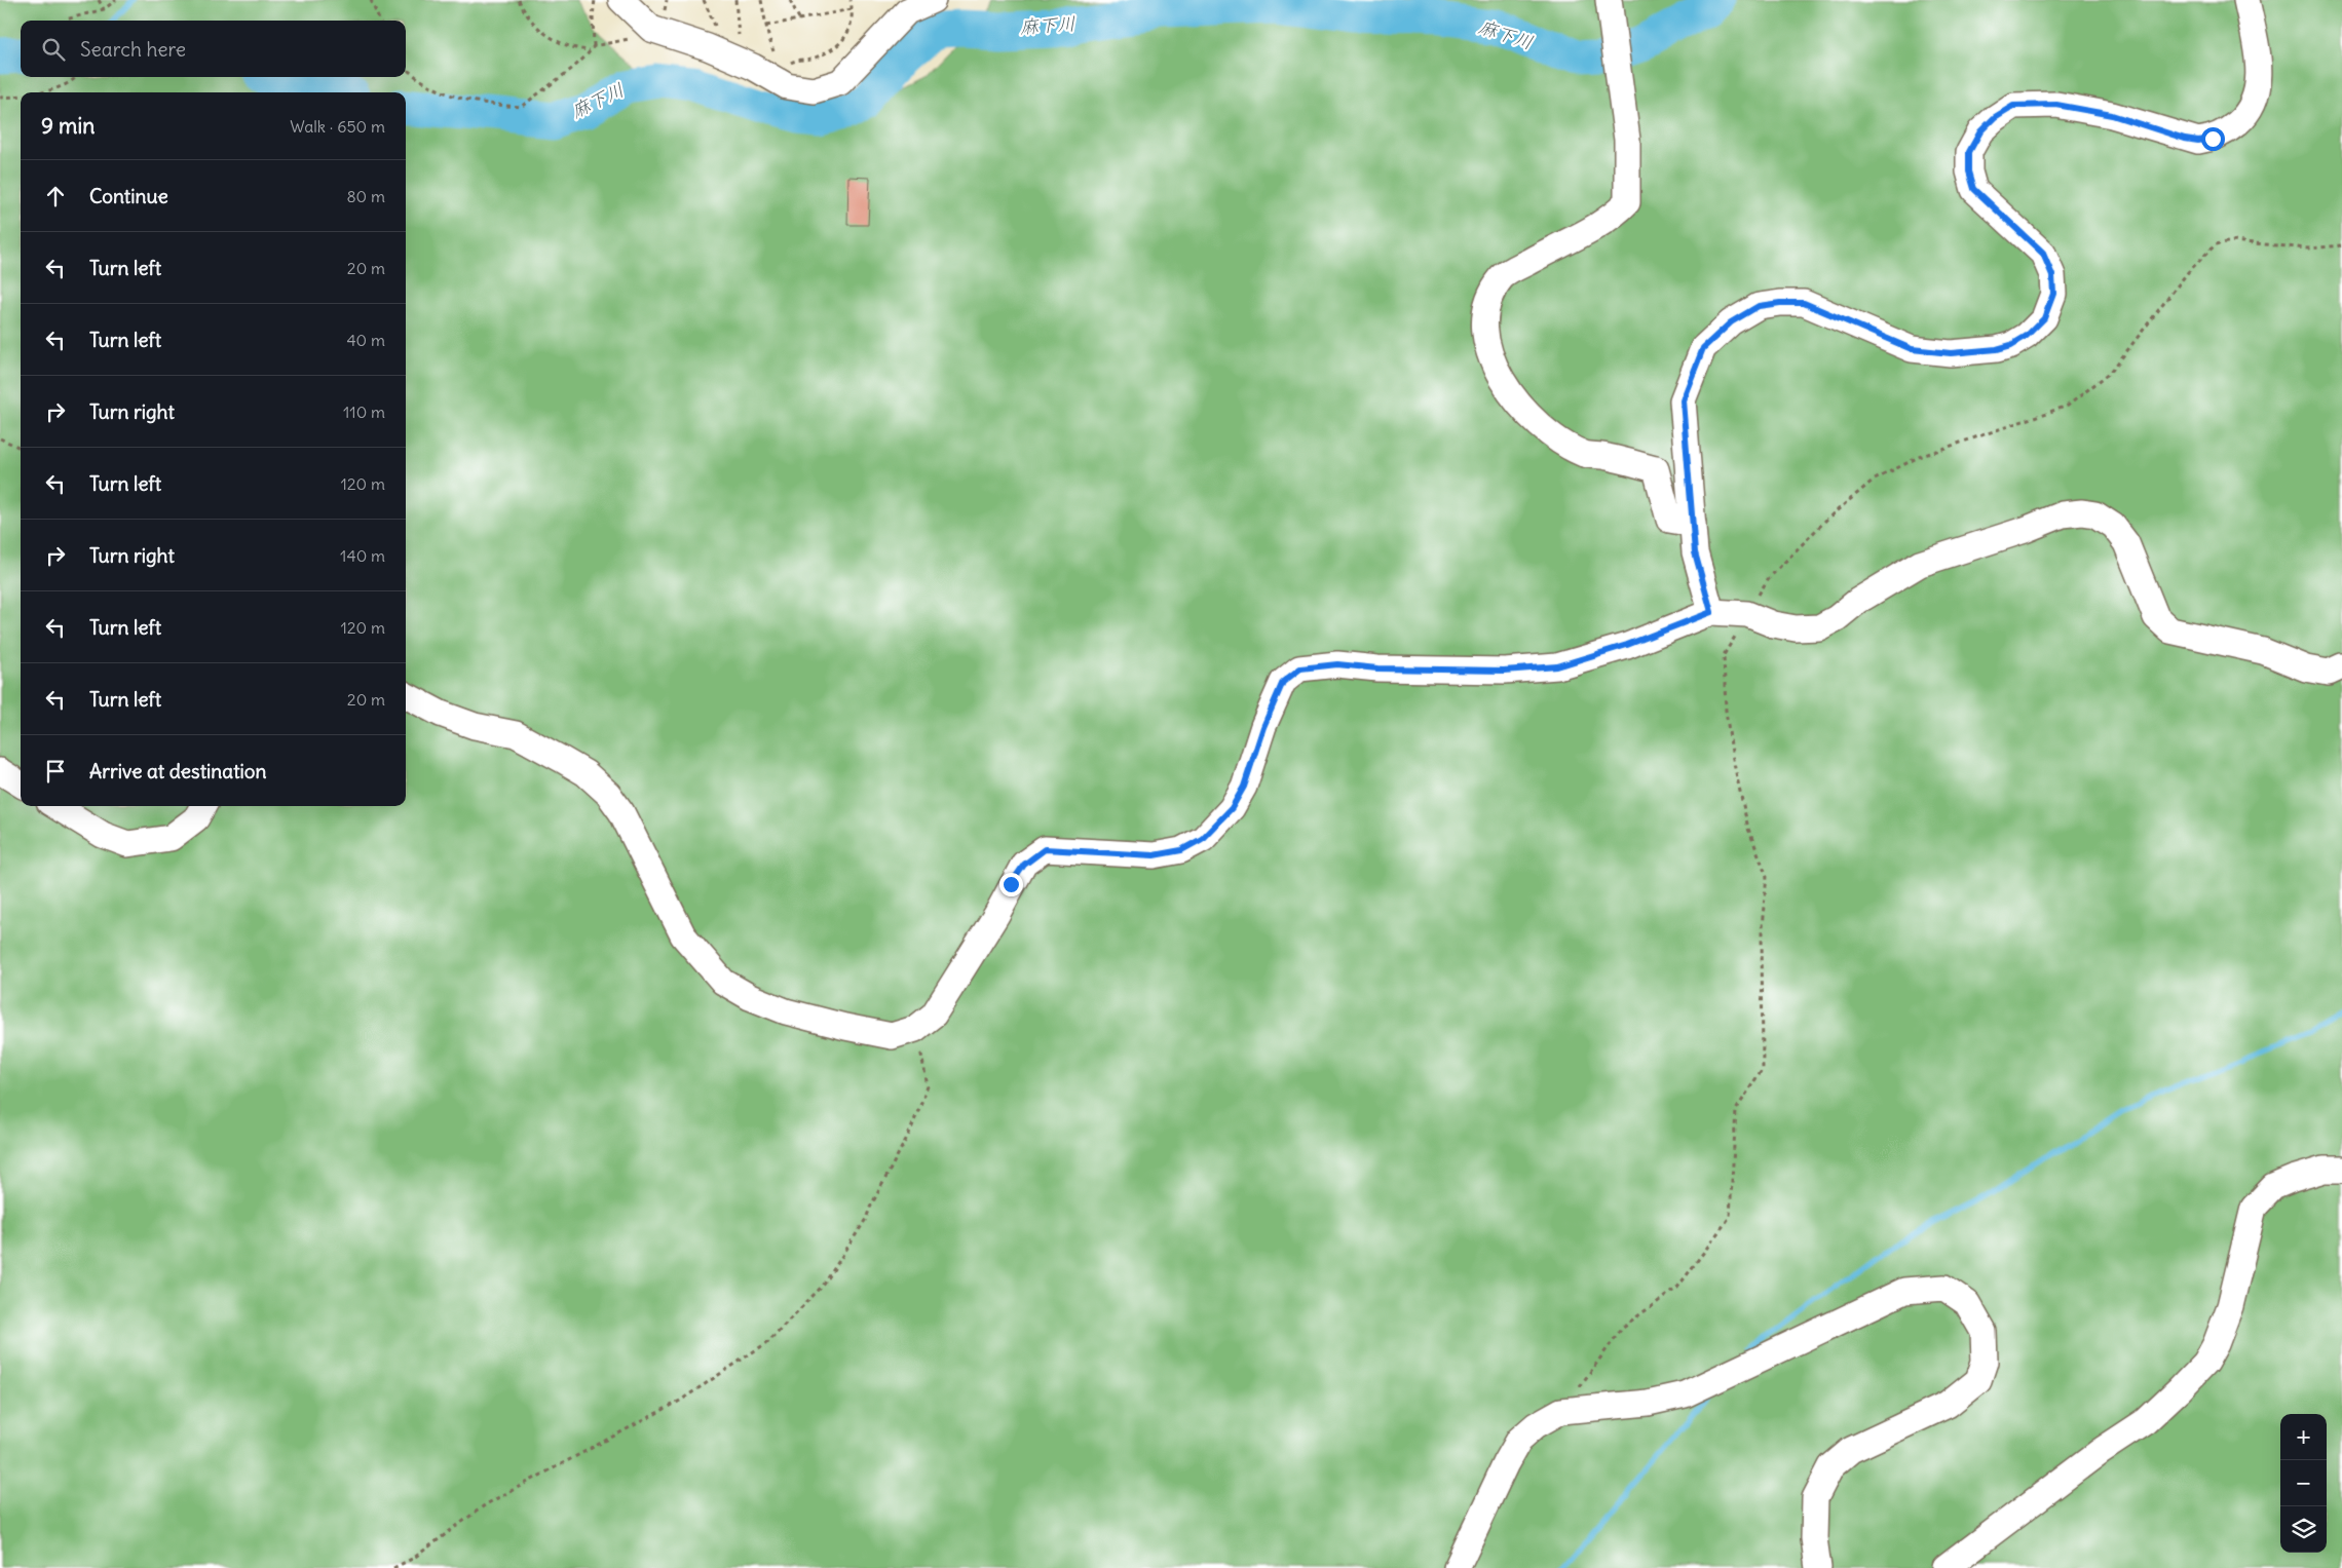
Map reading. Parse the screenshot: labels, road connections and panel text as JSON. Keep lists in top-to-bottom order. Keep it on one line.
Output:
{"water":["麻下川"],"page":{"search":"Search here","heading":["9 min","Walk · 650 m"],"list":[["Continue","80 m"],["Turn left","20 m"],["Turn left","40 m"],["Turn right","110 m"],["Turn left","120 m"],["Turn right","140 m"],["Turn left","120 m"],["Turn left","20 m"],"Arrive at destination"],"map_buttons":["+","−"]}}
